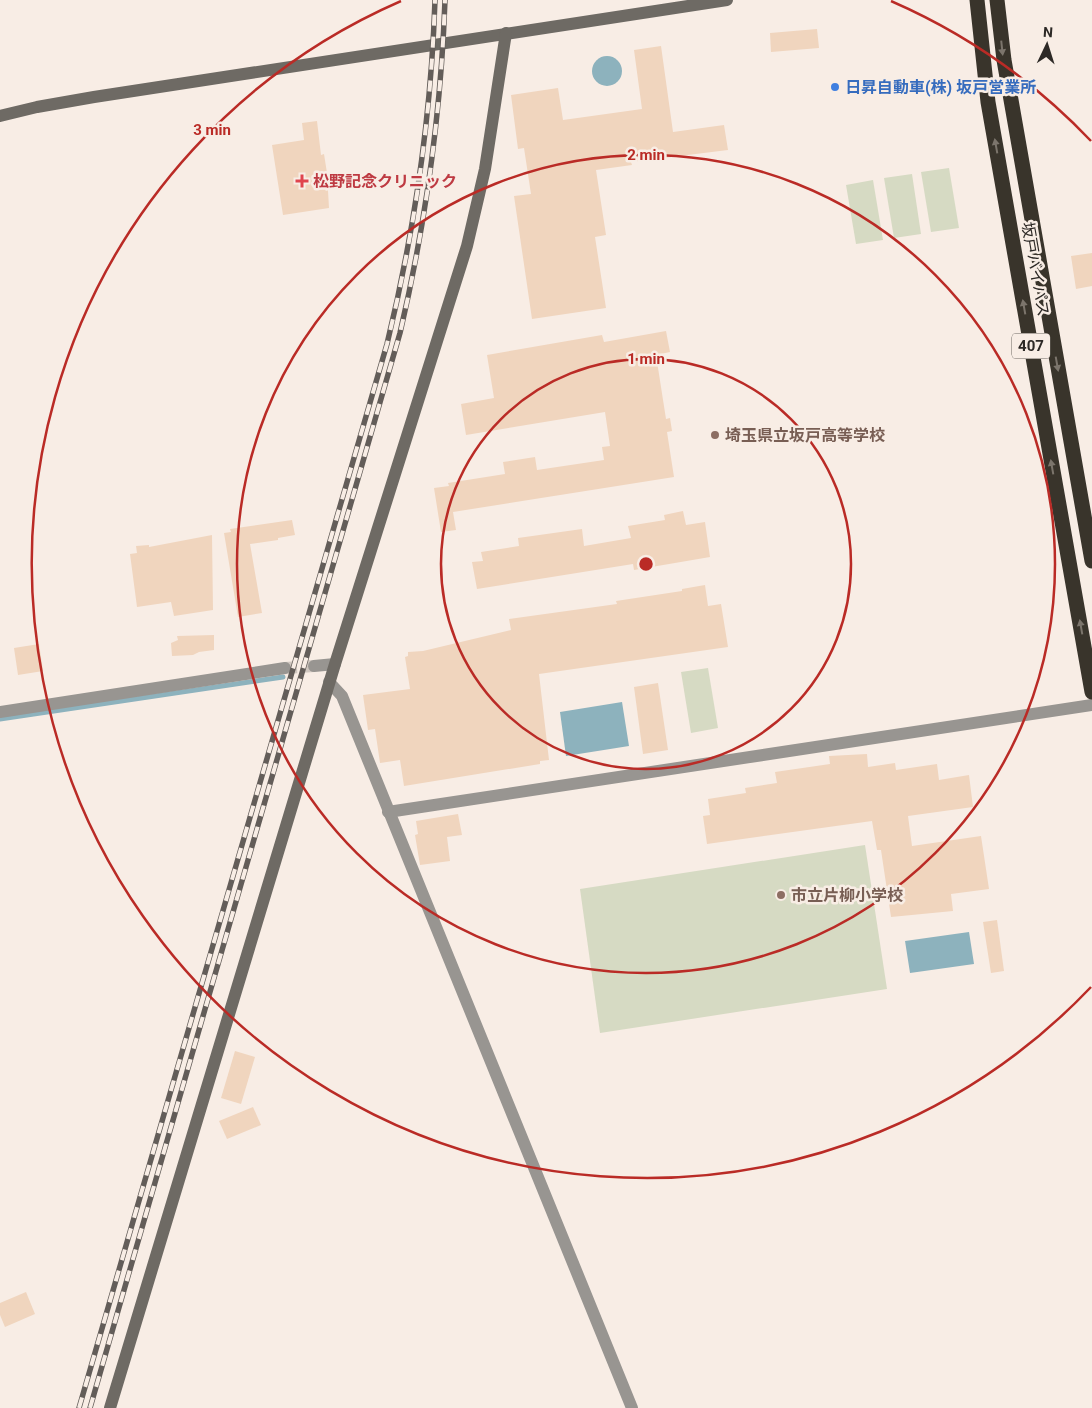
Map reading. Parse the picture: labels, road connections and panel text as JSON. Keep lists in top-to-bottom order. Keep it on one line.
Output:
{"streets":{"highway":["坂戸バイパス","407"]},"places":{"other":["日昇自動車(株) 坂戸営業所","埼玉県立坂戸高等学校","市立片柳小学校"],"health":["松野記念クリニック"]},"north":"top","rings":["3 min","2 min","1 min"]}
